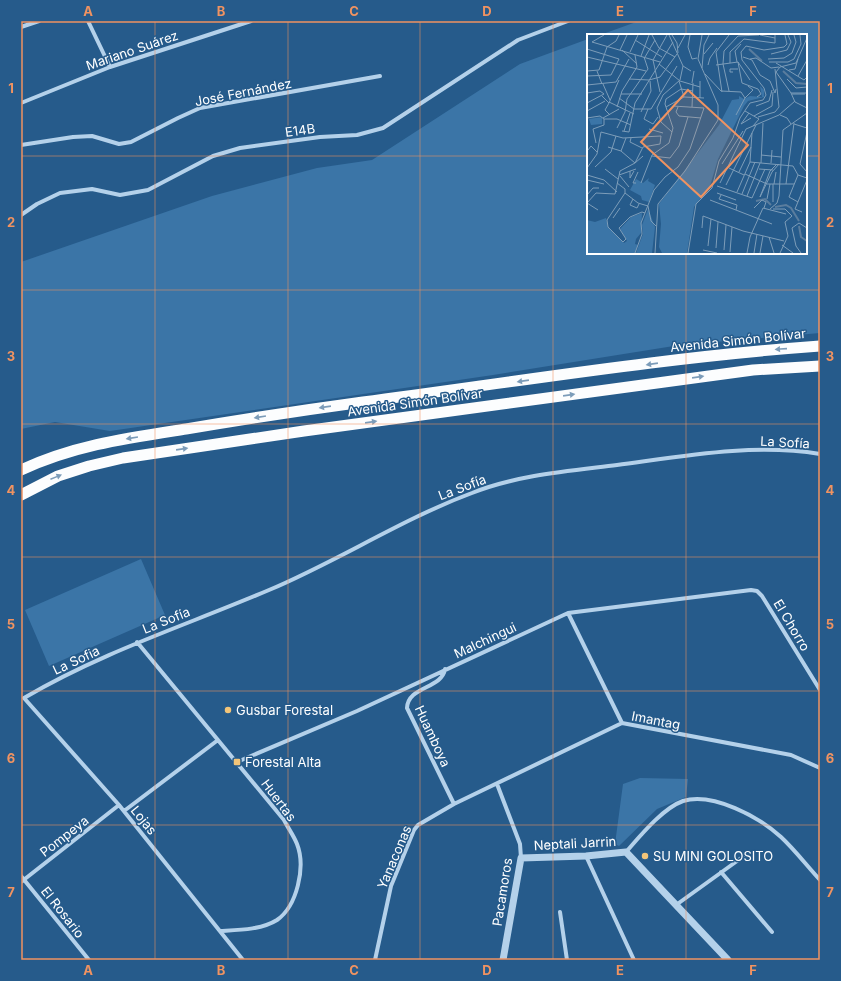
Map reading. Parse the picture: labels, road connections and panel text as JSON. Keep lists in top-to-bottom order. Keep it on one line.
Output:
{"streets":{"highway":["Avenida Simón Bolívar"],"street":["Mariano Suárez","José Fernández","E14B","La Sofía","El Chorro","Malchingui","La Sofia","Imantag","Huamboya","Huertas","Lojas","Pompeya","Neptali Jarrin","Yanaconas","Pacamoros","El Rosario"]},"crossings":[["La Sofía","La Sofia"],["La Sofía","Huertas"],["El Chorro","Malchingui"],["Malchingui","Huamboya"],["Malchingui","Huertas"],["La Sofia","Huertas"],["La Sofia","Lojas"],["Imantag","Yanaconas"],["Imantag","Pacamoros"],["Huamboya","Yanaconas"],["Huertas","Lojas"],["Lojas","Pompeya"],["Pompeya","El Rosario"],["Neptali Jarrin","Pacamoros"],["Yanaconas","Pacamoros"]],"places":{"other":["Gusbar Forestal","SU MINI GOLOSITO"],"transit":["Forestal Alta"]},"grid":{"columns":["A","B","C","D","E","F"],"rows":["1","2","3","4","5","6","7"]}}
